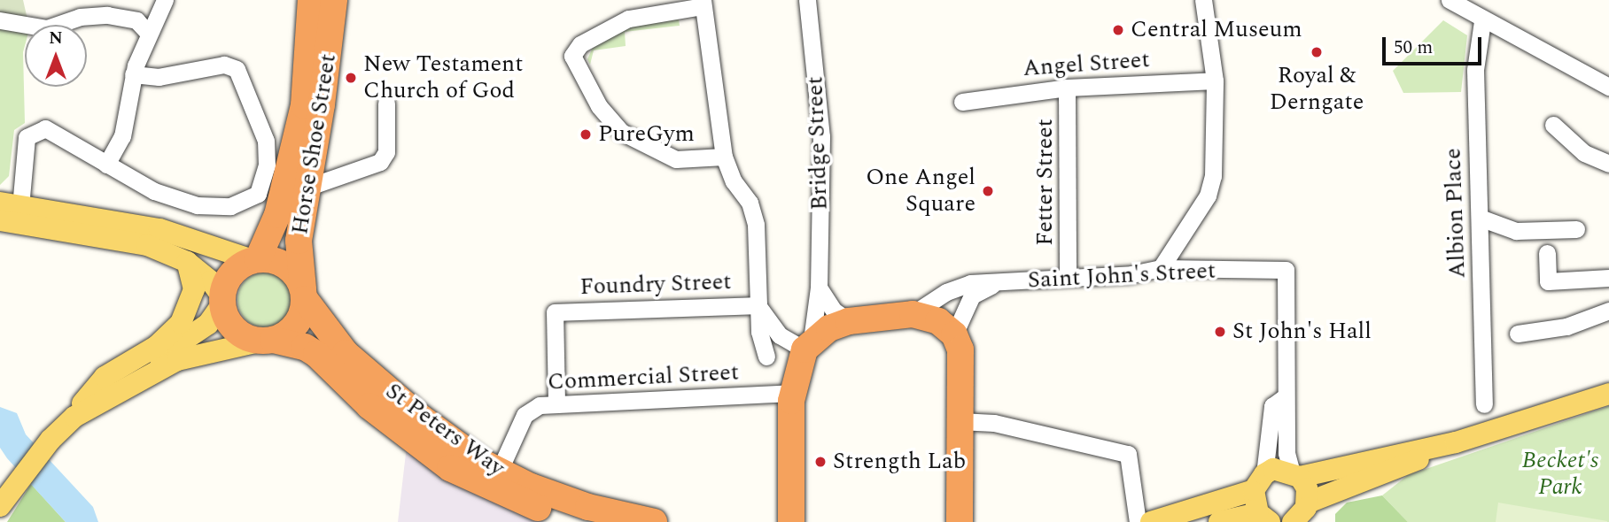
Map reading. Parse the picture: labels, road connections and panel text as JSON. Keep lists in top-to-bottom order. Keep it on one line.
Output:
{"streets":{"highway":["Bridge Street","Horse Shoe Street","Saint John's Street","St Peters Way"],"street":["Angel Street","Fetter Street","Albion Place","Foundry Street","Commercial Street"]},"crossings":[["Angel Street","Fetter Street"],["Bridge Street","Saint John's Street"],["Bridge Street","Commercial Street"],["Horse Shoe Street","St Peters Way"],["Fetter Street","Saint John's Street"],["Foundry Street","Commercial Street"],["Commercial Street","St Peters Way"]],"parks":["Becket's Park"],"places":["Central Museum","Royal & Derngate","New Testament Church of God","PureGym","One Angel Square","St John's Hall","Strength Lab"],"scale_bar":"50 m","north":"top"}
